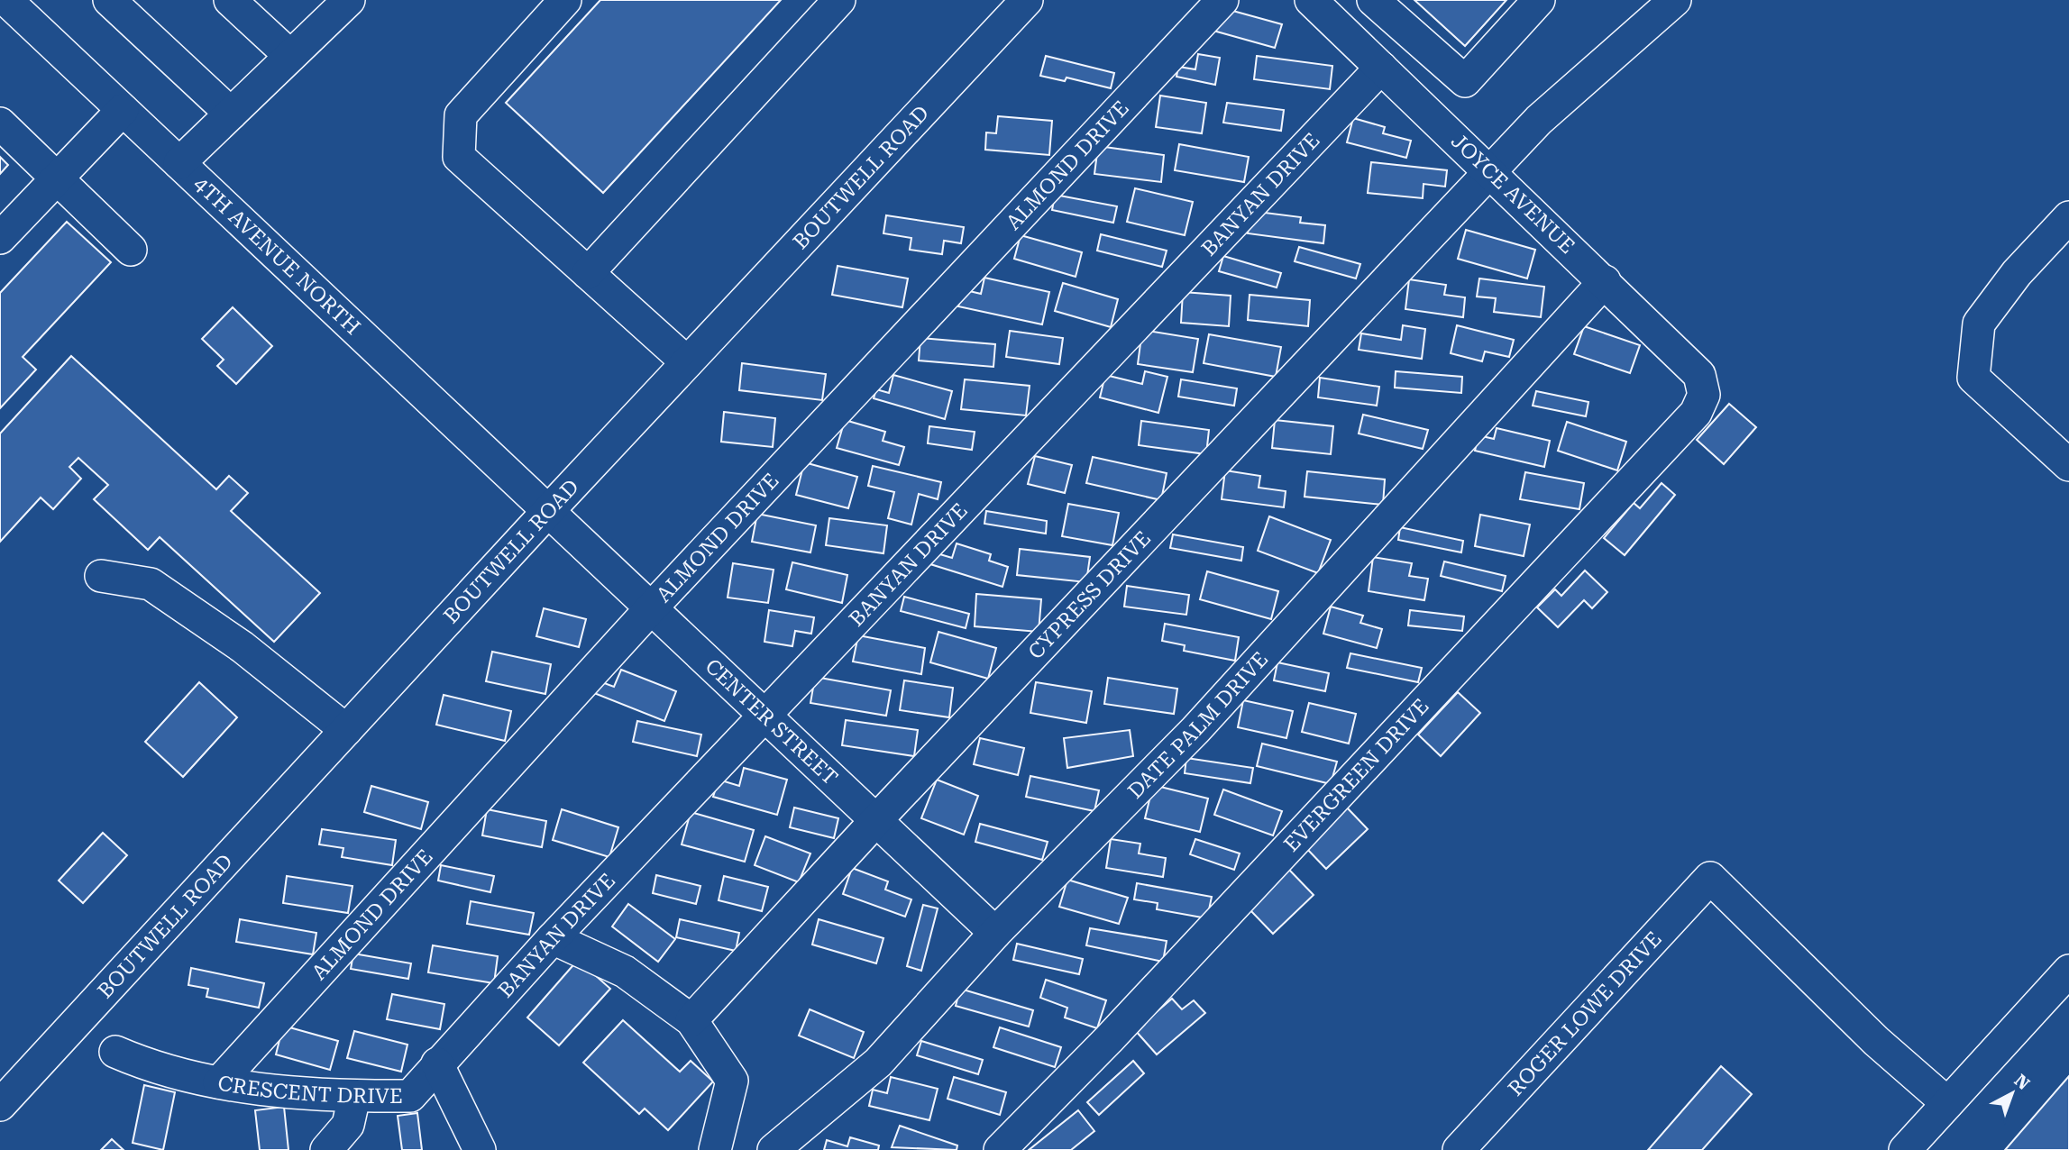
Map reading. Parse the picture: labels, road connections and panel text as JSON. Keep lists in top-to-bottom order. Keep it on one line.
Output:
{"streets":{"street":["ALMOND DRIVE","BOUTWELL ROAD","BANYAN DRIVE","JOYCE AVENUE","4TH AVENUE NORTH","CYPRESS DRIVE","CENTER STREET","DATE PALM DRIVE","EVERGREEN DRIVE","ROGER LOWE DRIVE","CRESCENT DRIVE"]},"crossings":[["ALMOND DRIVE","CENTER STREET"],["ALMOND DRIVE","CRESCENT DRIVE"],["BOUTWELL ROAD","4TH AVENUE NORTH"],["BOUTWELL ROAD","CENTER STREET"],["BANYAN DRIVE","JOYCE AVENUE"],["BANYAN DRIVE","CENTER STREET"],["BANYAN DRIVE","CRESCENT DRIVE"],["JOYCE AVENUE","CYPRESS DRIVE"],["JOYCE AVENUE","DATE PALM DRIVE"],["JOYCE AVENUE","EVERGREEN DRIVE"],["4TH AVENUE NORTH","CENTER STREET"],["CYPRESS DRIVE","CENTER STREET"],["CENTER STREET","DATE PALM DRIVE"]],"north":"top right"}
